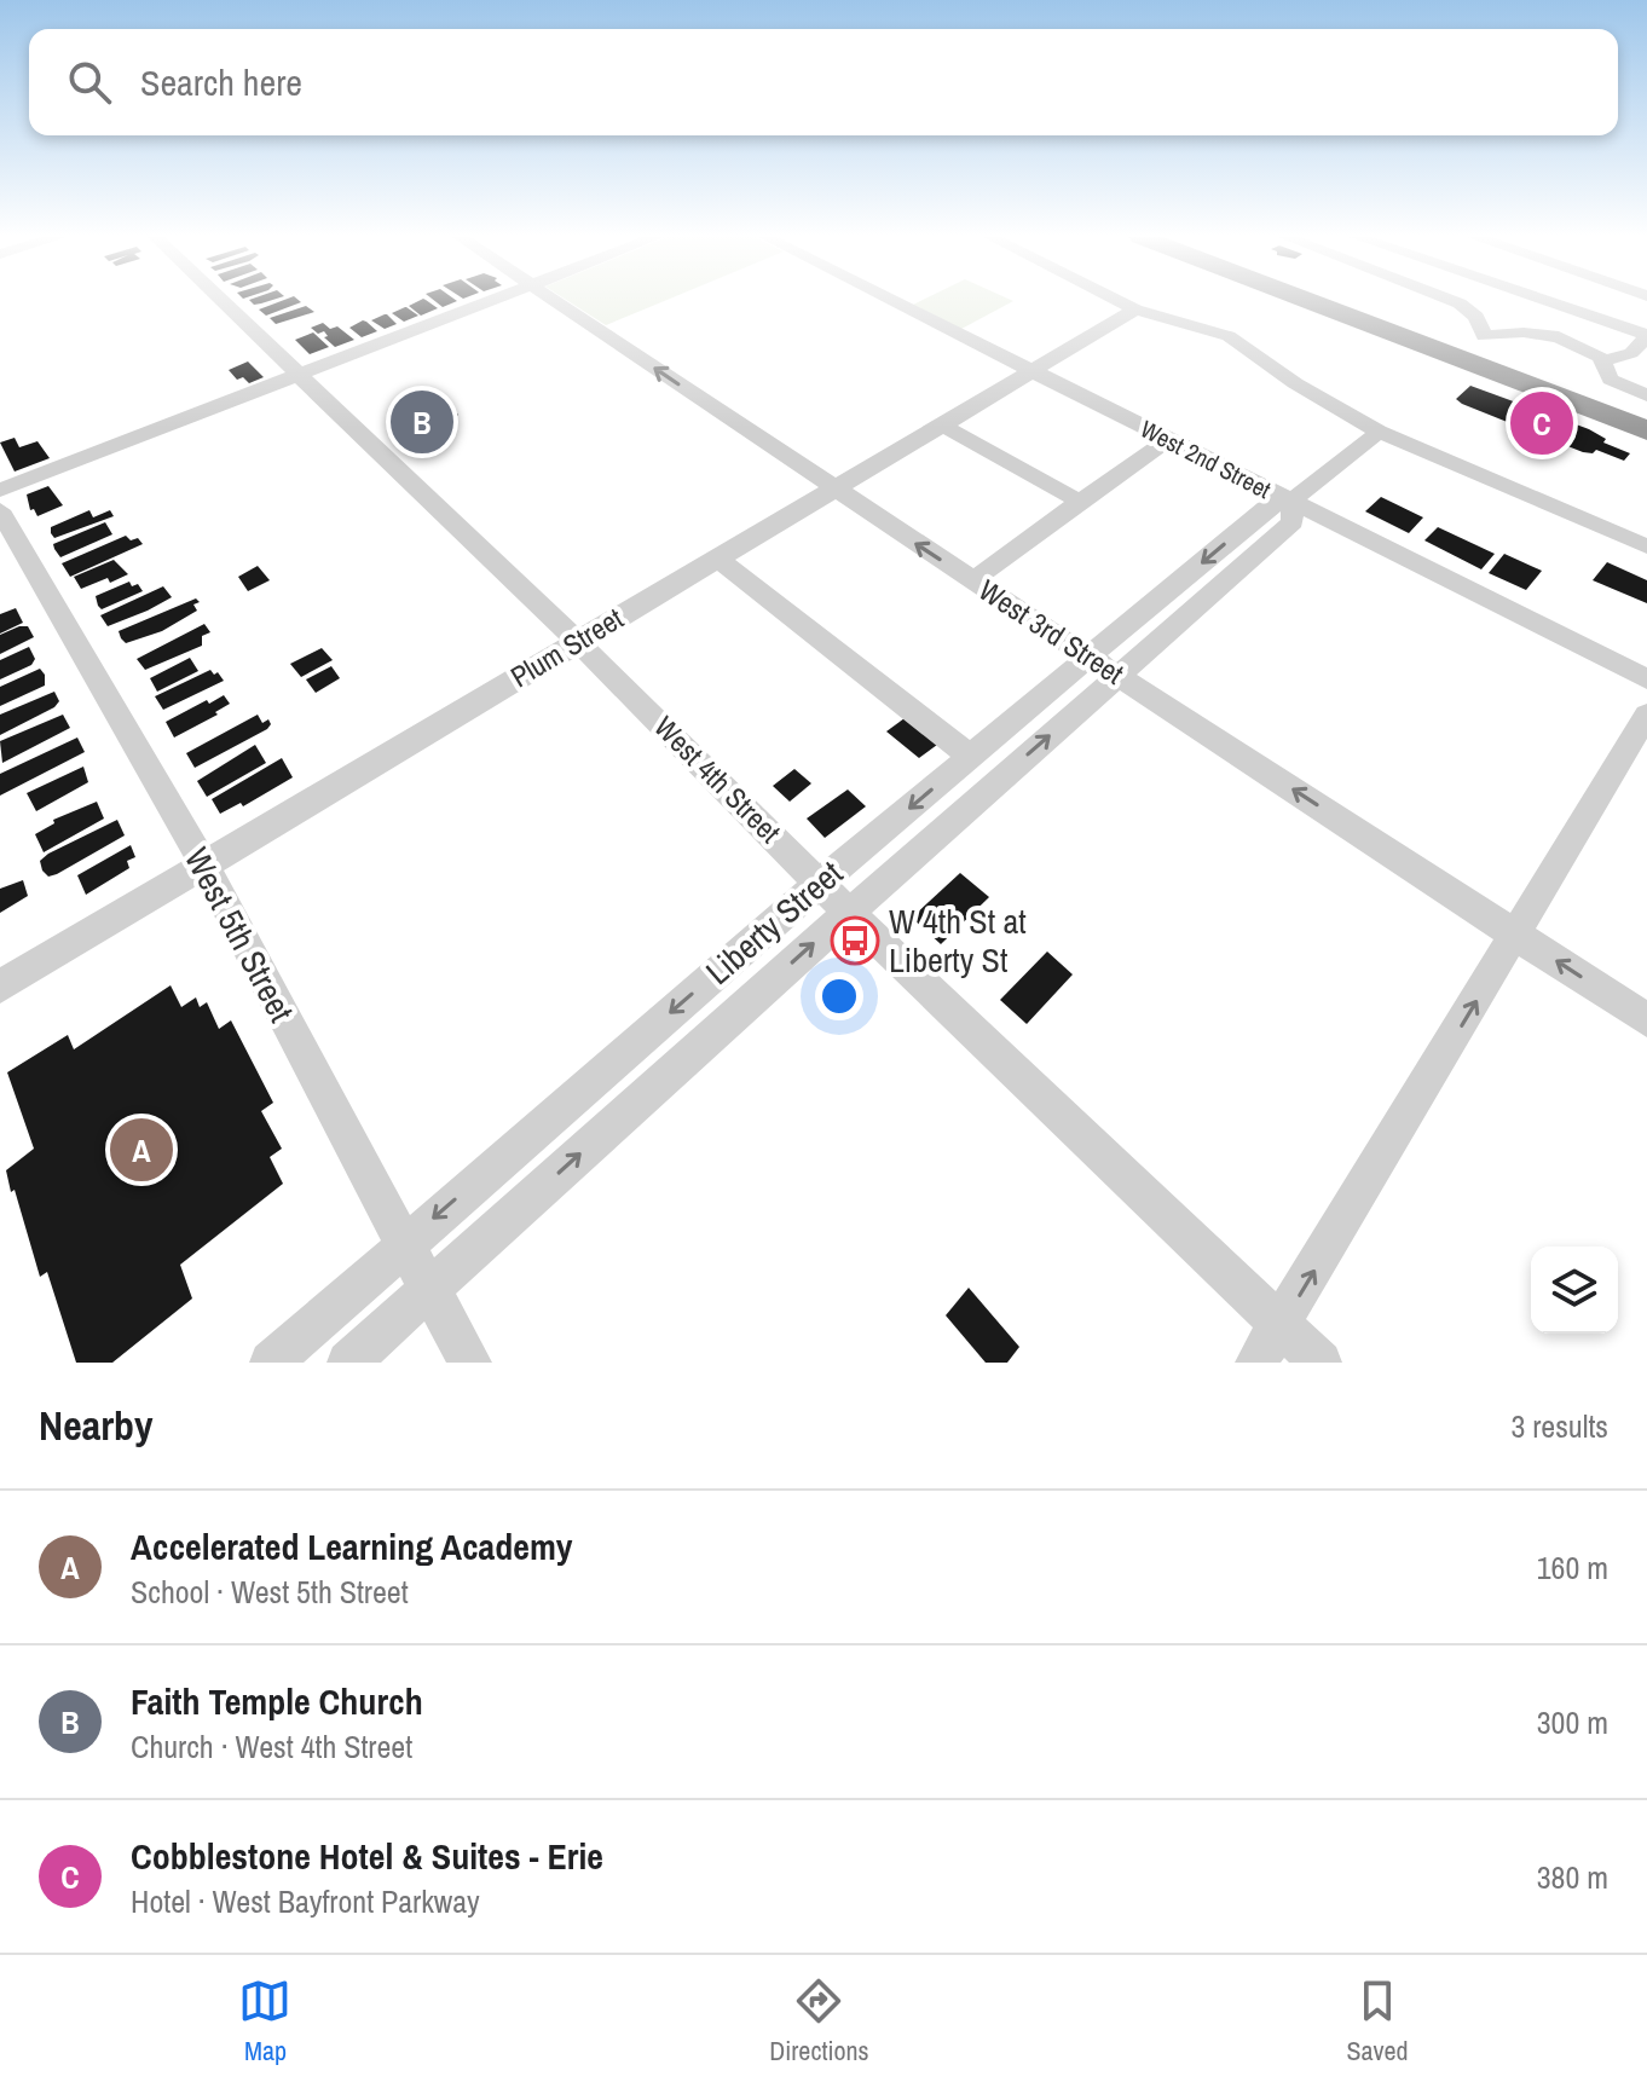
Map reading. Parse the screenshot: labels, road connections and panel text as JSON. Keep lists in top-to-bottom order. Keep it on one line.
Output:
{"streets":{"street":["West 2nd Street","West 3rd Street","Plum Street","West 4th Street","Liberty Street","West 5th Street"]},"crossings":[["West 2nd Street","Plum Street"],["West 2nd Street","Liberty Street"],["West 3rd Street","Plum Street"],["West 3rd Street","Liberty Street"],["Plum Street","West 4th Street"],["Plum Street","West 5th Street"],["West 4th Street","Liberty Street"],["Liberty Street","West 5th Street"]],"one_way":["West 3rd Street"],"places":{"bus stop":["W 4th St at Liberty St"]},"page":{"search":"Search here","pins":["B","C","A"],"heading":["Nearby","3 results"],"list":[{"mark":"A","name":"Accelerated Learning Academy","note":"School · West 5th Street","value":"160 m"},{"mark":"B","name":"Faith Temple Church","note":"Church · West 4th Street","value":"300 m"},{"mark":"C","name":"Cobblestone Hotel & Suites - Erie","note":"Hotel · West Bayfront Parkway","value":"380 m"}],"nav":["Map","Directions","Saved"]}}
